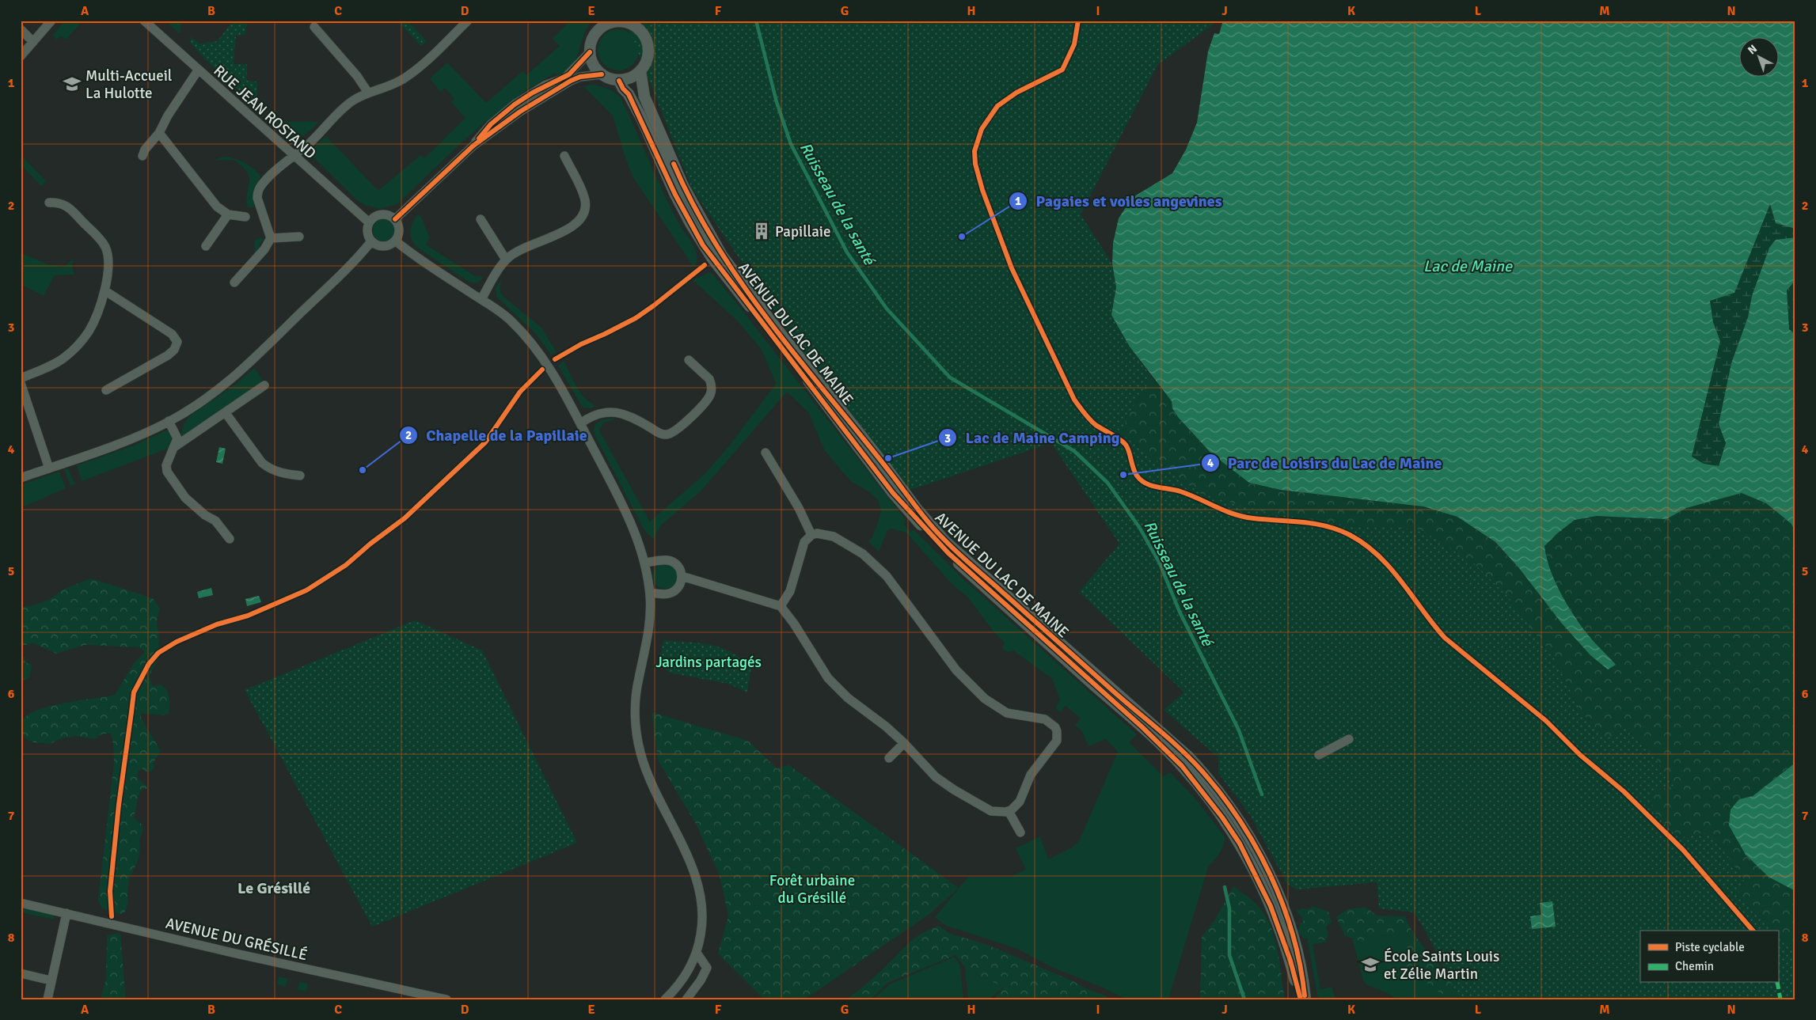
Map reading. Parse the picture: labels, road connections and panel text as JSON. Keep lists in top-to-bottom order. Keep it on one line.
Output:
{"streets":{"street":["RUE JEAN ROSTAND","AVENUE DU LAC DE MAINE","AVENUE DU GRÉSILLÉ"]},"districts":["Le Grésillé"],"water":["Ruisseau de la santé","Lac de Maine"],"parks":["Jardins partagés","Forêt urbaine du Grésillé"],"places":{"school or university":["Multi-Accueil La Hulotte","École Saints Louis et Zélie Martin"],"building":["Papillaie"],"other":["Pagaies et voiles angevines","Lac de Maine Camping","Chapelle de la Papillaie","Parc de Loisirs du Lac de Maine"]},"legend":["Piste cyclable","Chemin"],"north":"top left","grid":{"columns":["A","B","C","D","E","F","G","H","I","J","K","L","M","N"],"rows":["1","2","3","4","5","6","7","8"]}}
